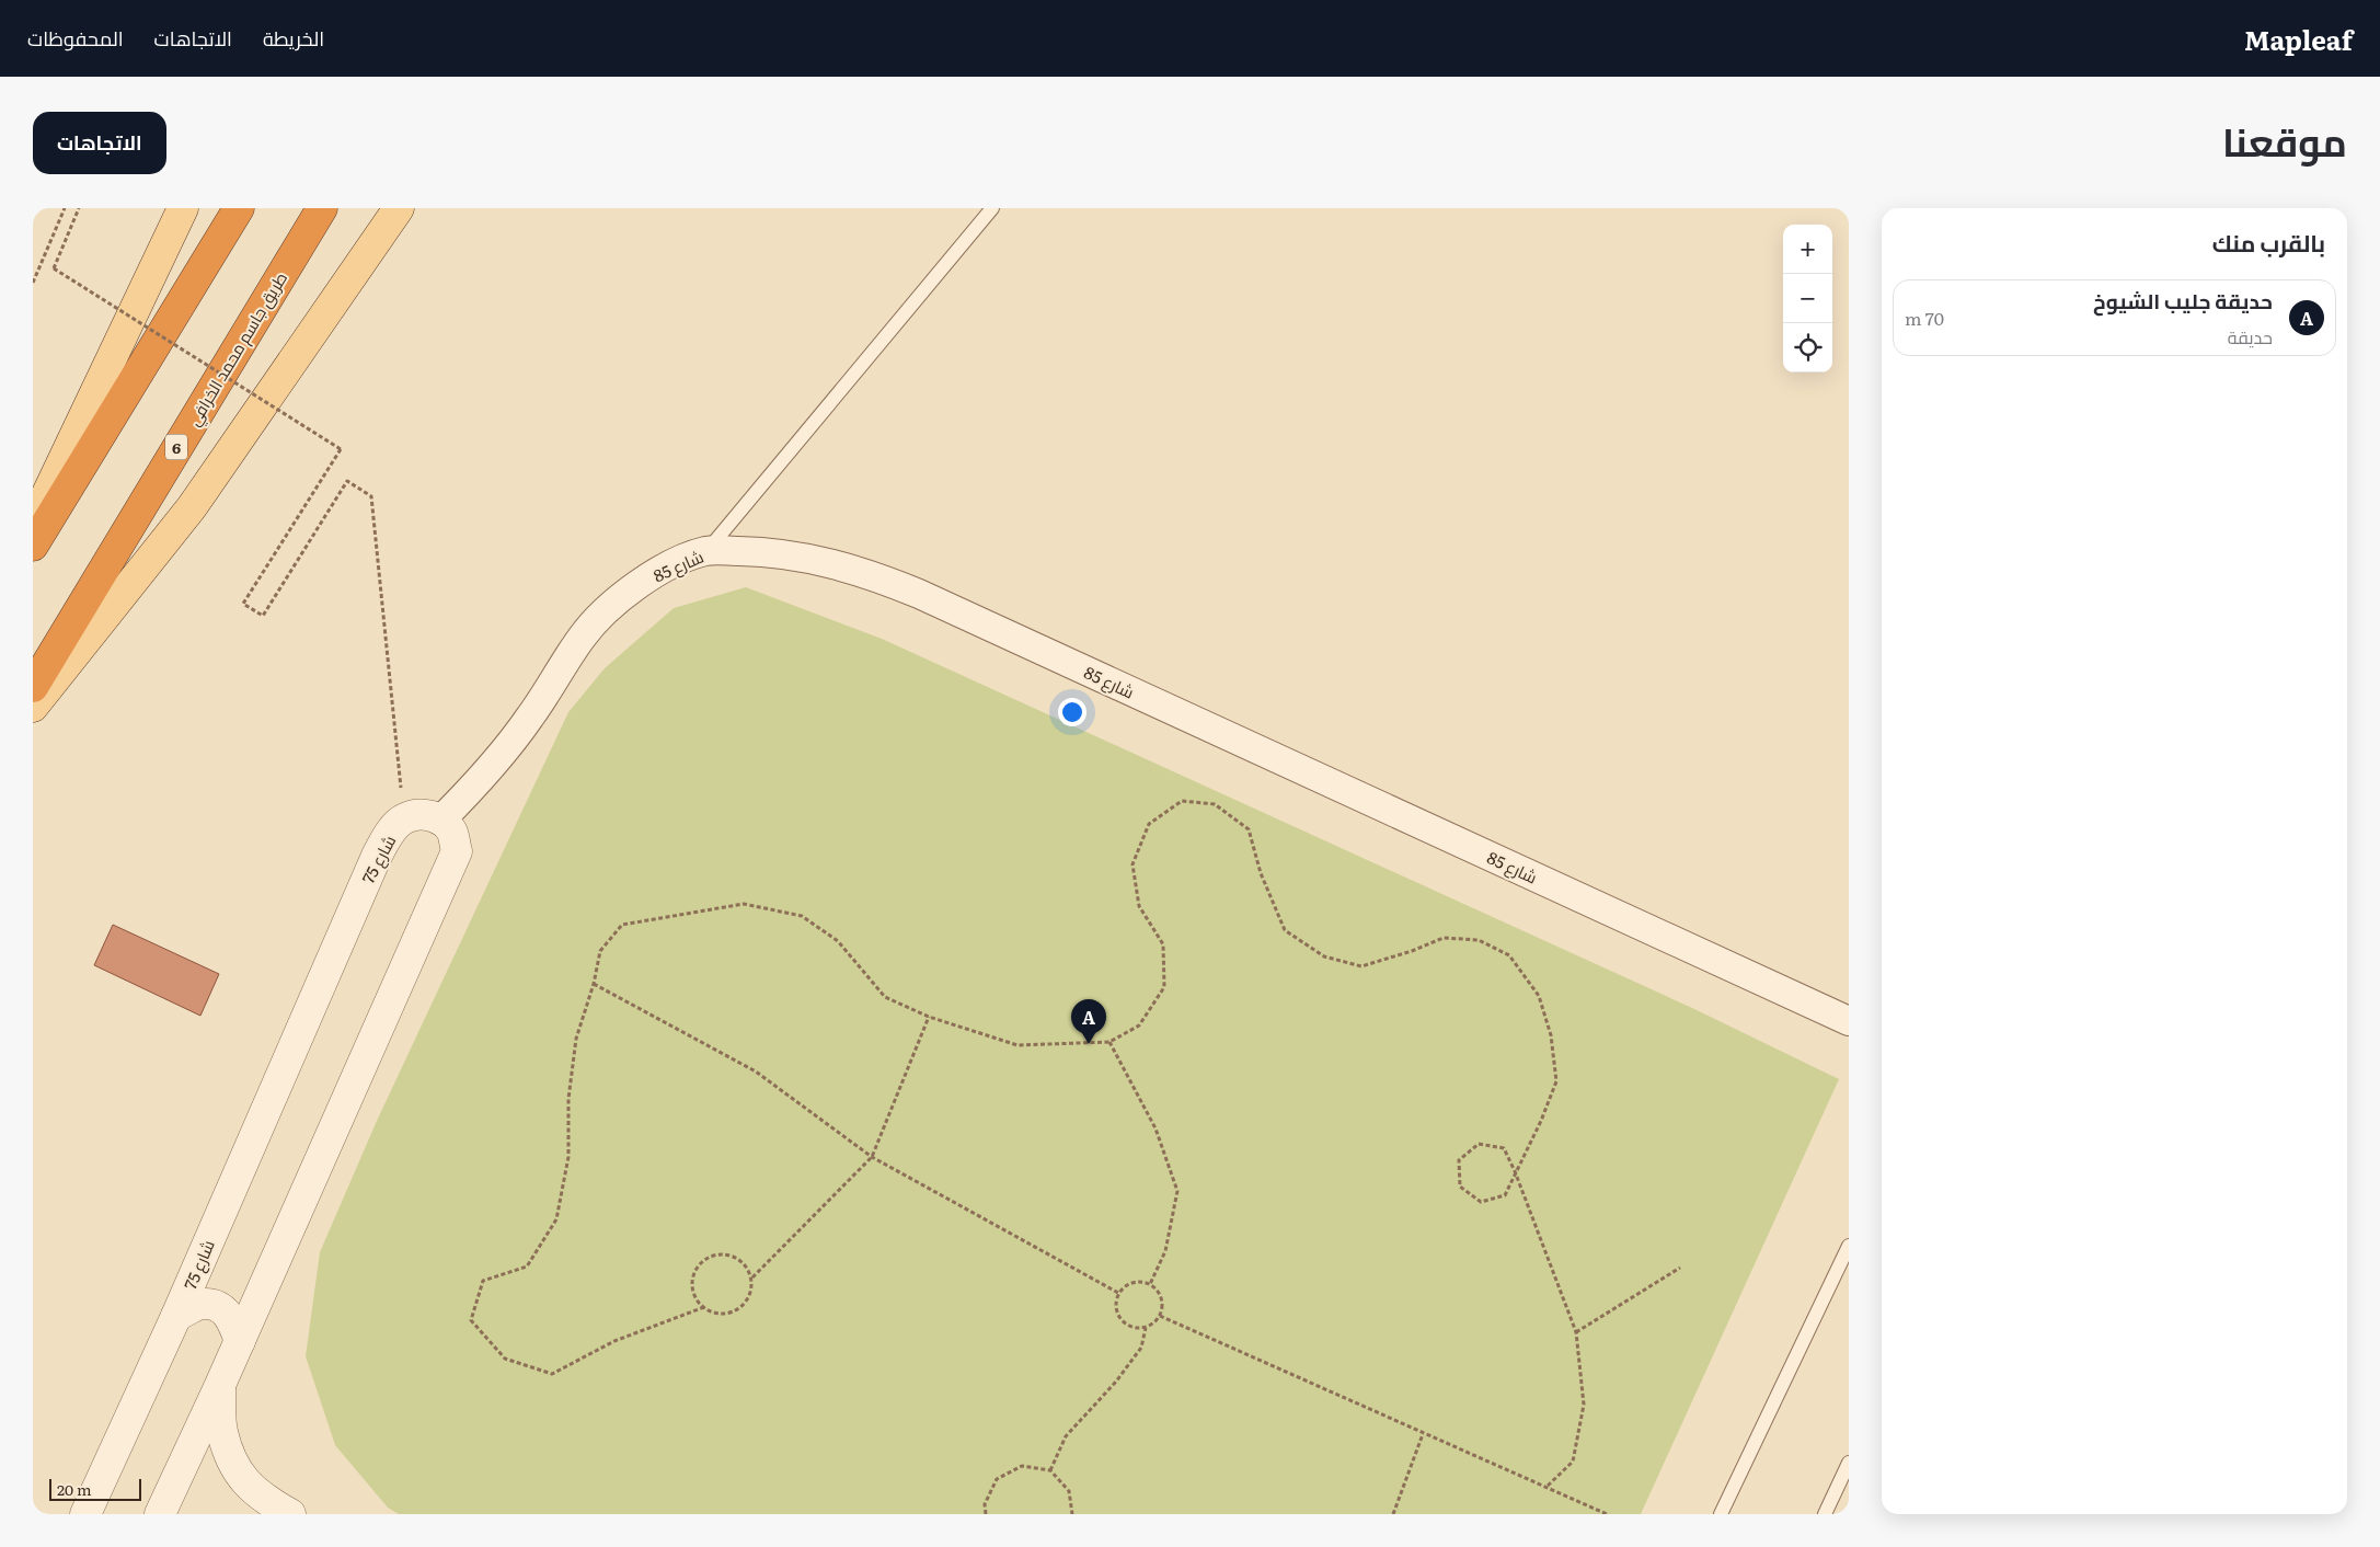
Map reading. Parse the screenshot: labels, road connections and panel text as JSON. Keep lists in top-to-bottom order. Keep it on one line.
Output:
{"streets":{"highway":["طريق جاسم محمد الخرافي","6"],"street":["شارع 85","شارع 75"]},"crossings":[["شارع 85","شارع 75"]],"scale_bar":"20 m","page":{"header":"Mapleaf","nav":["الخريطة","الاتجاهات","المحفوظات"],"title":"موقعنا","buttons":"الاتجاهات","heading":"بالقرب منك","map_buttons":["+","−"],"list":[{"mark":"A","name":"حديقة جليب الشيوخ","note":"حديقة","value":"70 m"}],"pins":"A","scale":"20 m"}}
